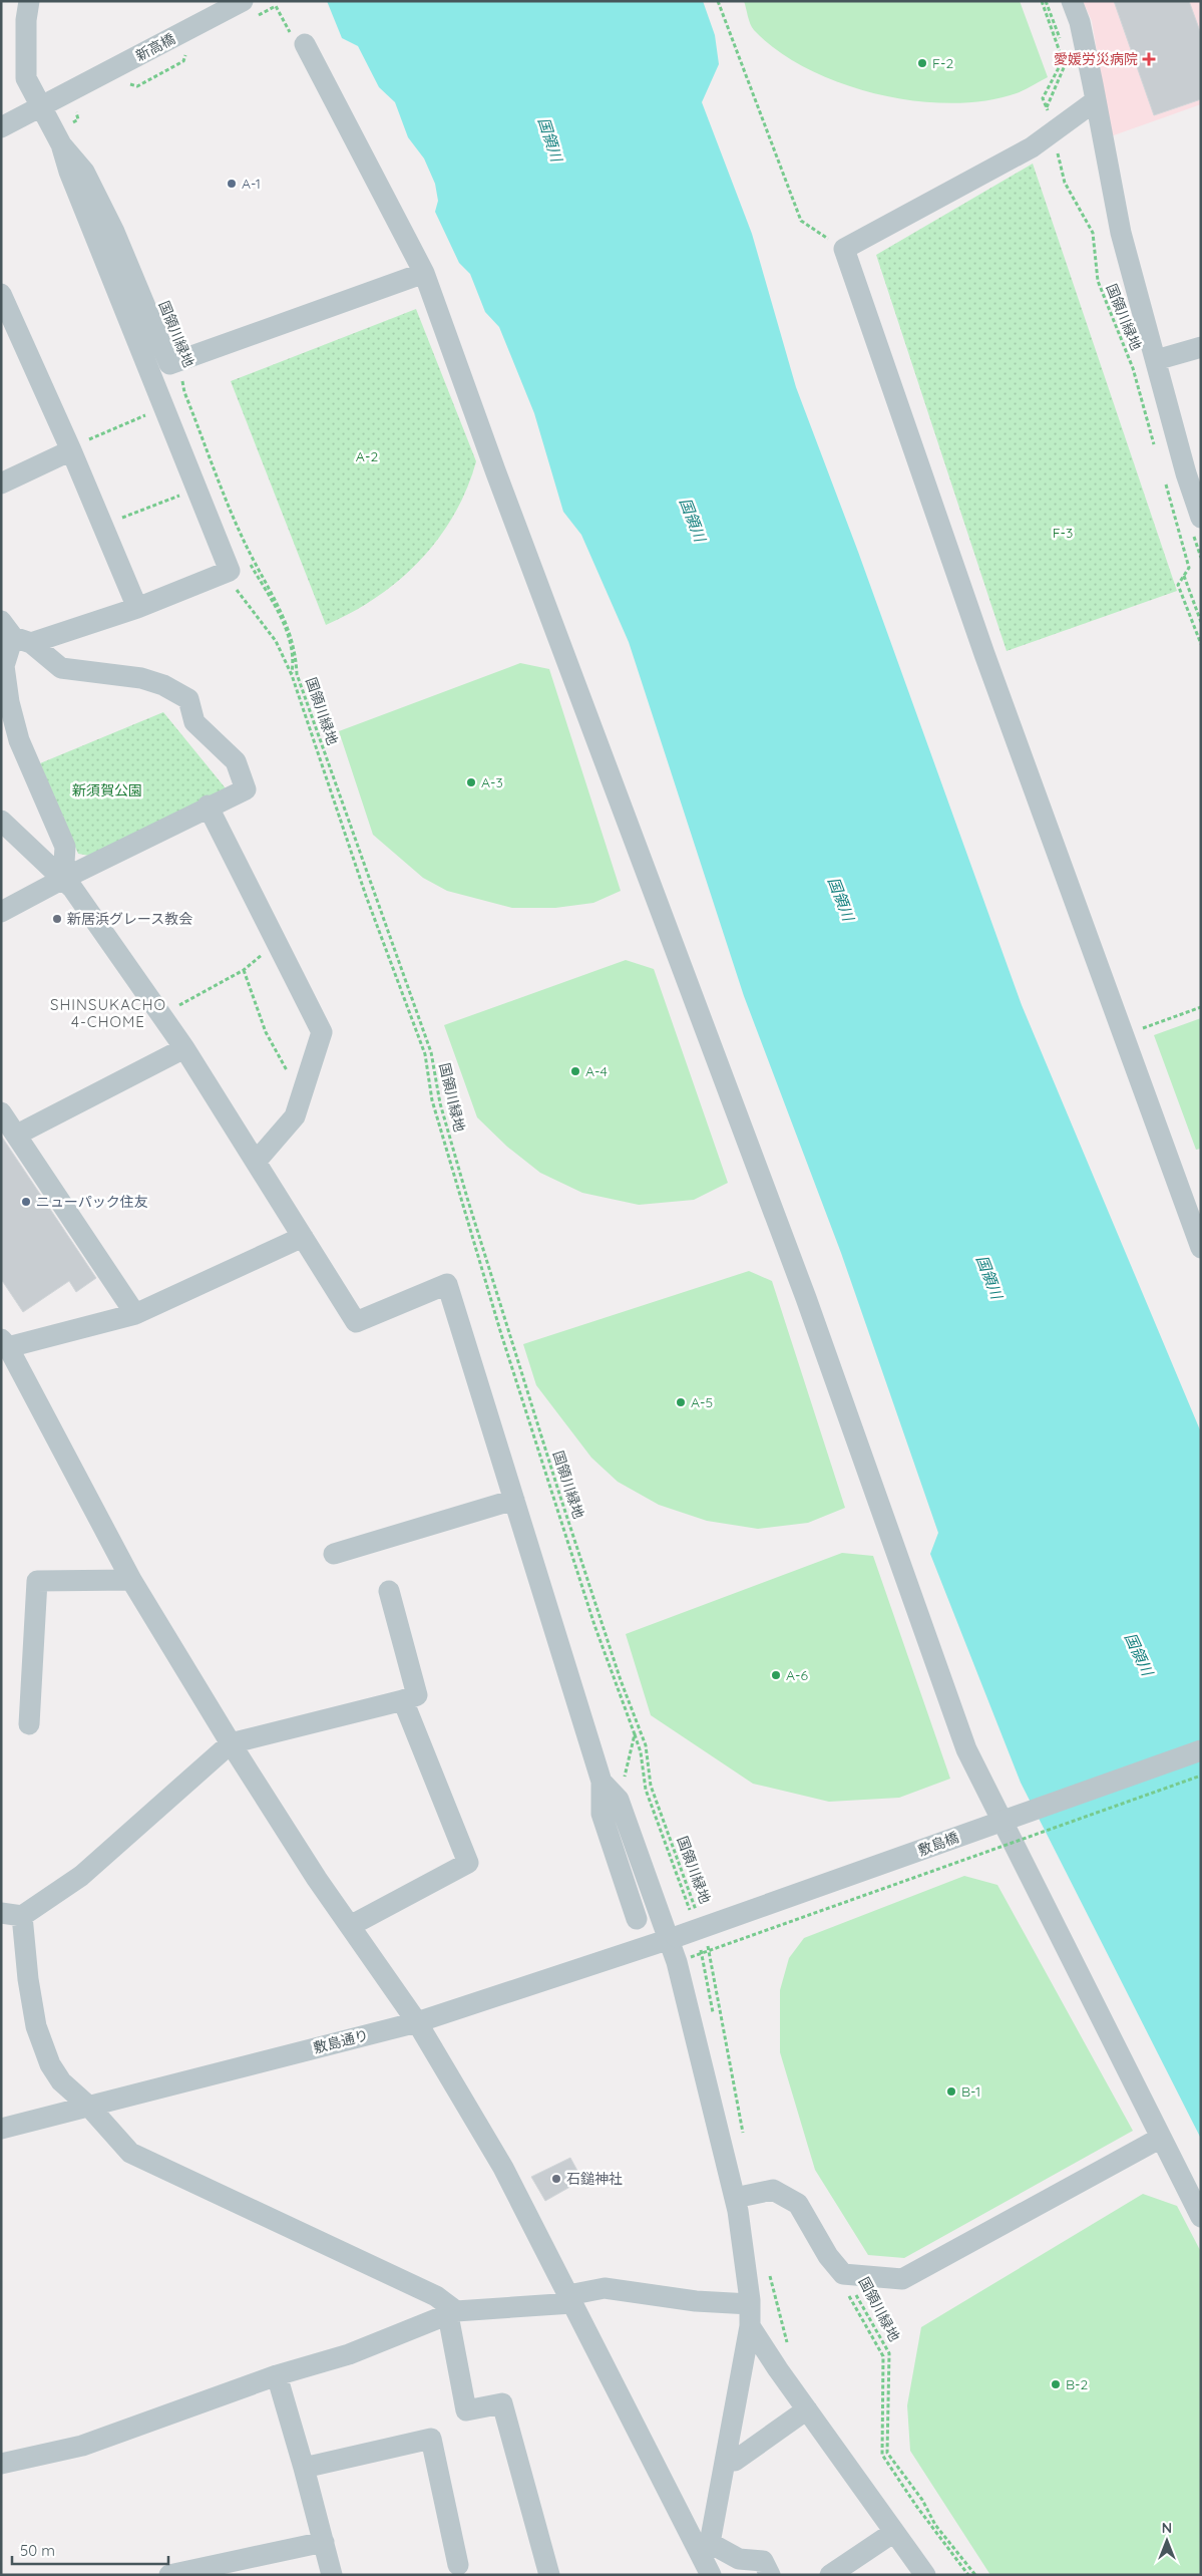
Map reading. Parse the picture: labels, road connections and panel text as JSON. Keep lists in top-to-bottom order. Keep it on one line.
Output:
{"streets":{"street":["新高橋","敷島橋","敷島通り"],"path":["国領川緑地"]},"crossings":[["敷島橋","敷島通り"]],"districts":["SHINSUKACHO 4-CHOME"],"water":["国領川"],"parks":["A-2","F-3","新須賀公園"],"places":{"health":["愛媛労災病院"],"other":["F-2","A-1","A-3","新居浜グレース教会","A-4","ニューパック住友","A-5","A-6","B-1","石鎚神社","B-2"]},"scale_bar":"50 m","north":"top"}
